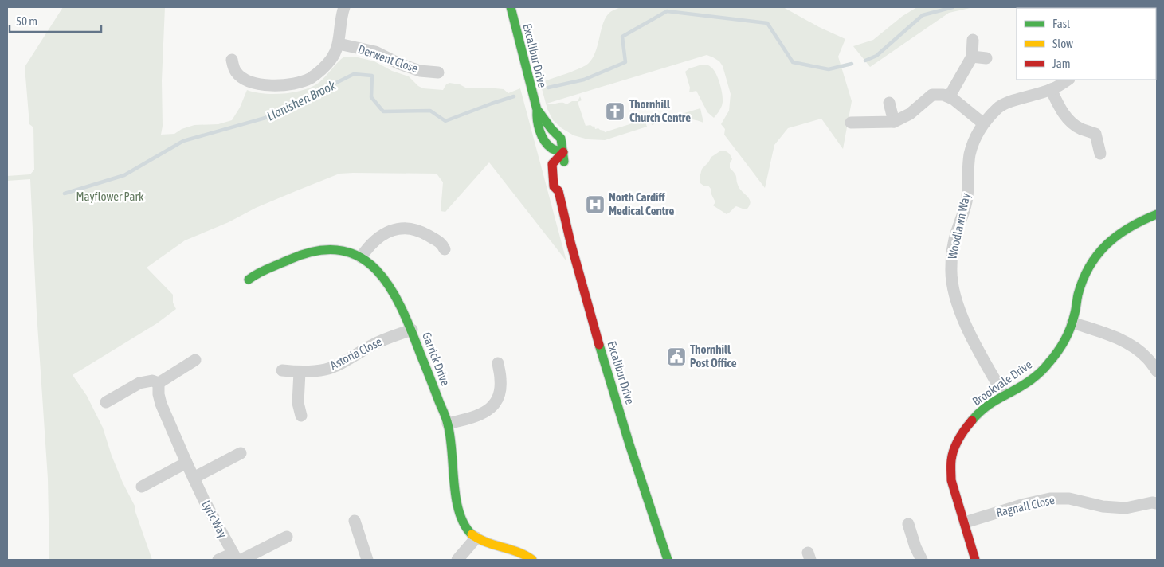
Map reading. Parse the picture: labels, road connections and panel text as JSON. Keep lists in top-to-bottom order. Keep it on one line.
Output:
{"streets":{"street":["Excalibur Drive","Derwent Close","Woodlawn Way","Astoria Close","Garrick Drive","Brookvale Drive","Ragnall Close","Lyric Way"]},"crossings":[["Woodlawn Way","Brookvale Drive"],["Astoria Close","Garrick Drive"],["Brookvale Drive","Ragnall Close"]],"water":["Llanishen Brook"],"parks":["Mayflower Park"],"places":{"church":["Thornhill Church Centre"],"hospital":["North Cardiff Medical Centre"],"public building":["Thornhill Post Office"]},"legend":["Fast","Slow","Jam"],"scale_bar":"50 m"}
